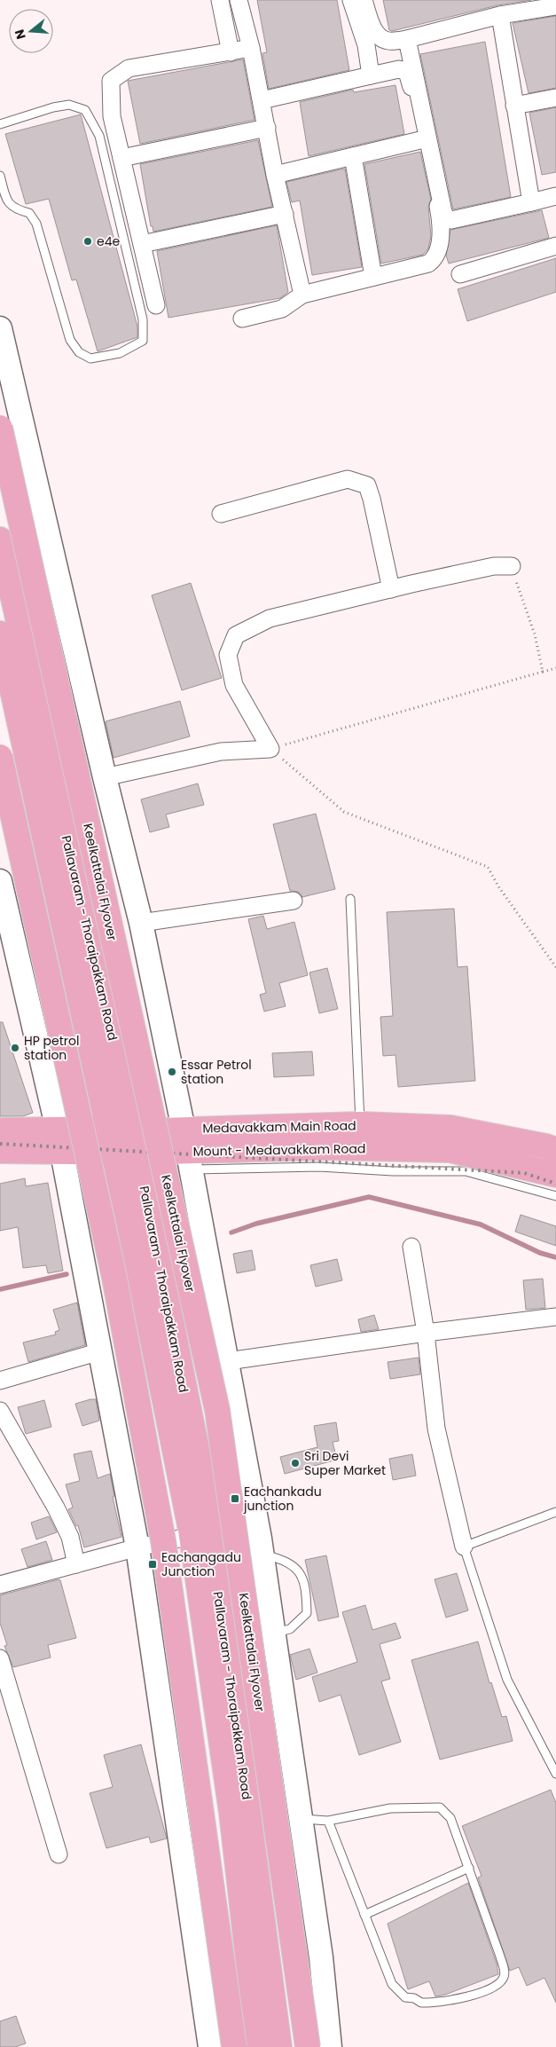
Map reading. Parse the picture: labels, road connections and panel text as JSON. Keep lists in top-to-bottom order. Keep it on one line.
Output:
{"streets":{"main road":["Keelkattalai Flyover","Pallavaram - Thoraipakkam Road","Medavakkam Main Road","Mount - Medavakkam Road"]},"crossings":[["Pallavaram - Thoraipakkam Road","Medavakkam Main Road"],["Medavakkam Main Road","Mount - Medavakkam Road"]],"places":{"other":["e4e","HP petrol station","Essar Petrol station","Sri Devi Super Market"],"transit":["Eachankadu junction","Eachangadu Junction"]},"north":"left"}
